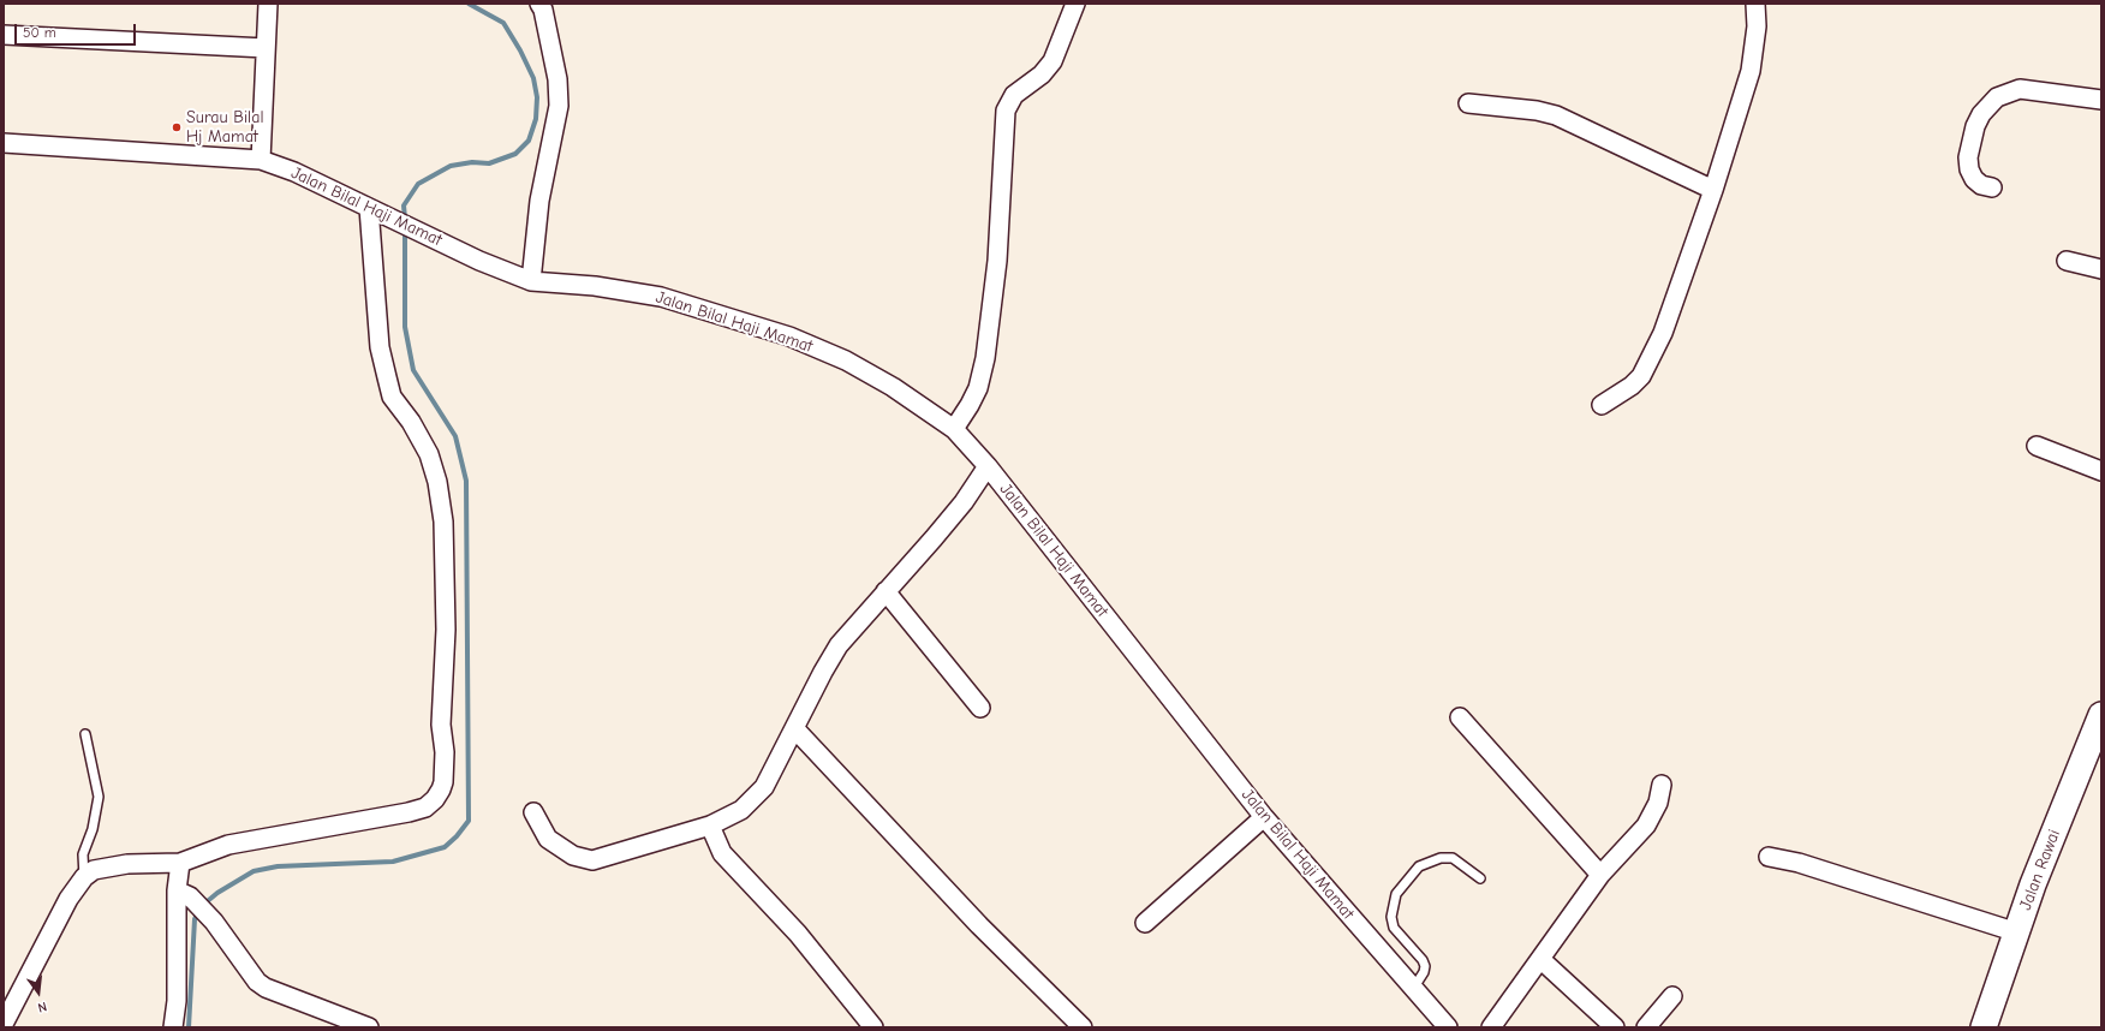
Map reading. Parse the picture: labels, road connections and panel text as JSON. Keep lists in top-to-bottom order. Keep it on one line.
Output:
{"streets":{"main road":["Jalan Rawai"],"street":["Jalan Bilal Haji Mamat"]},"places":["Surau Bilal Hj Mamat"],"scale_bar":"50 m","north":"bottom"}
